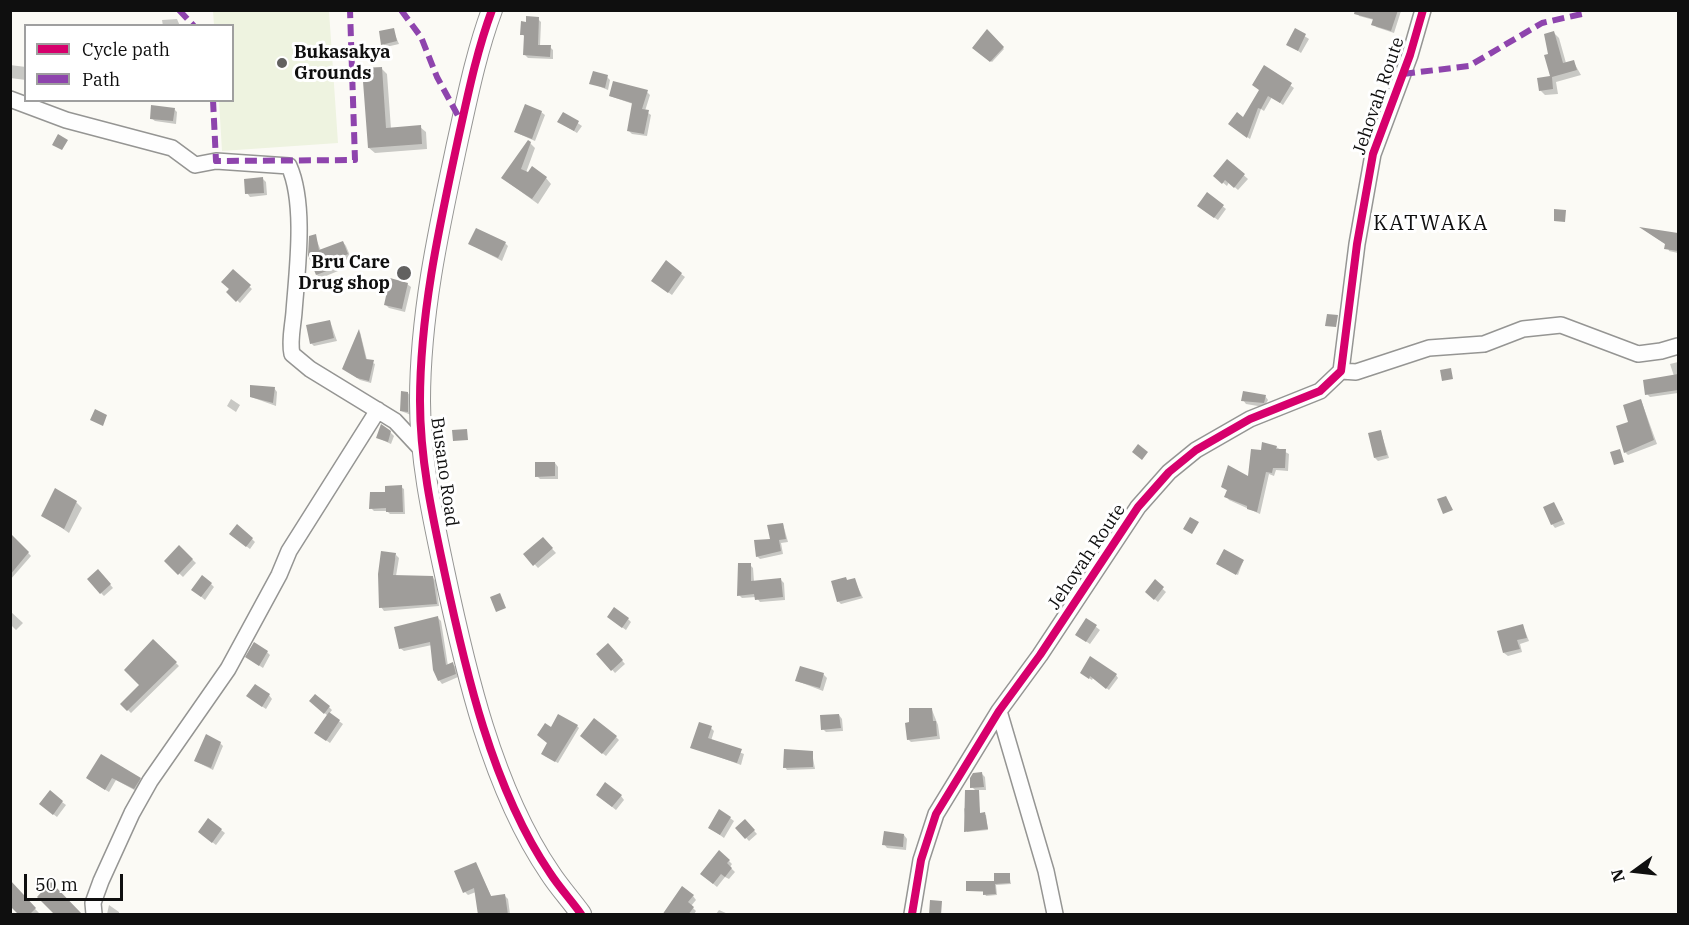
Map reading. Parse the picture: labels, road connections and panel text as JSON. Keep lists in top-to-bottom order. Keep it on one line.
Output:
{"streets":{"street":["Jehovah Route","Busano Road"]},"districts":["KATWAKA"],"places":["Bukasakya Grounds","Bru Care Drug shop"],"legend":["Cycle path","Path"],"scale_bar":"50 m","north":"left"}
